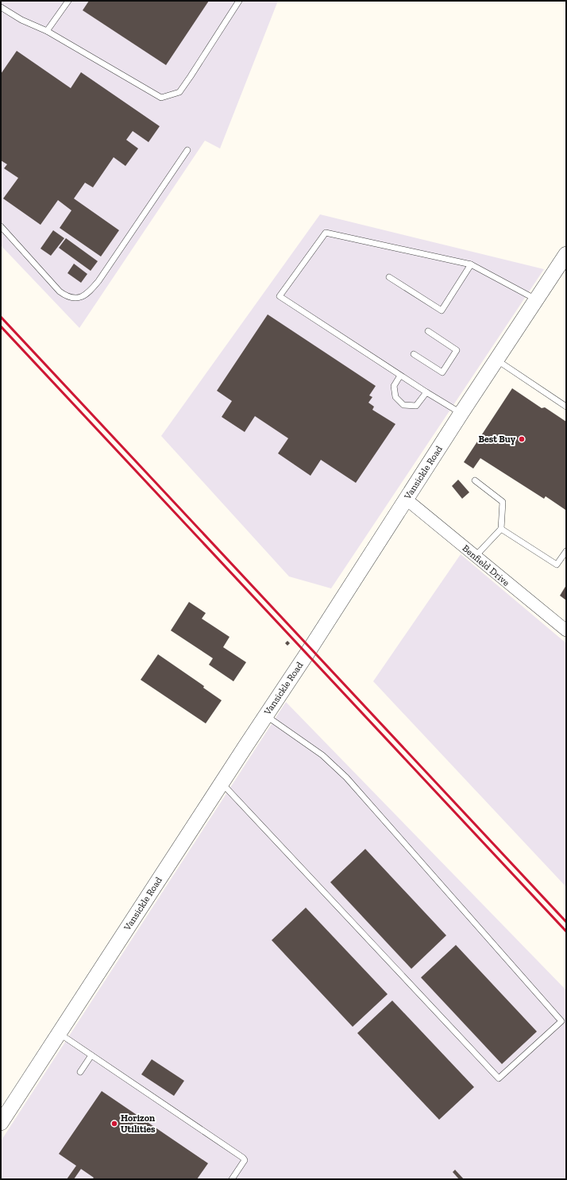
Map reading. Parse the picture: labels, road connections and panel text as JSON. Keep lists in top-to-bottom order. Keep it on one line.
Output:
{"streets":{"street":["Vansickle Road","Benfield Drive"]},"crossings":[["Vansickle Road","Benfield Drive"]],"places":["Best Buy","Horizon Utilities"]}
